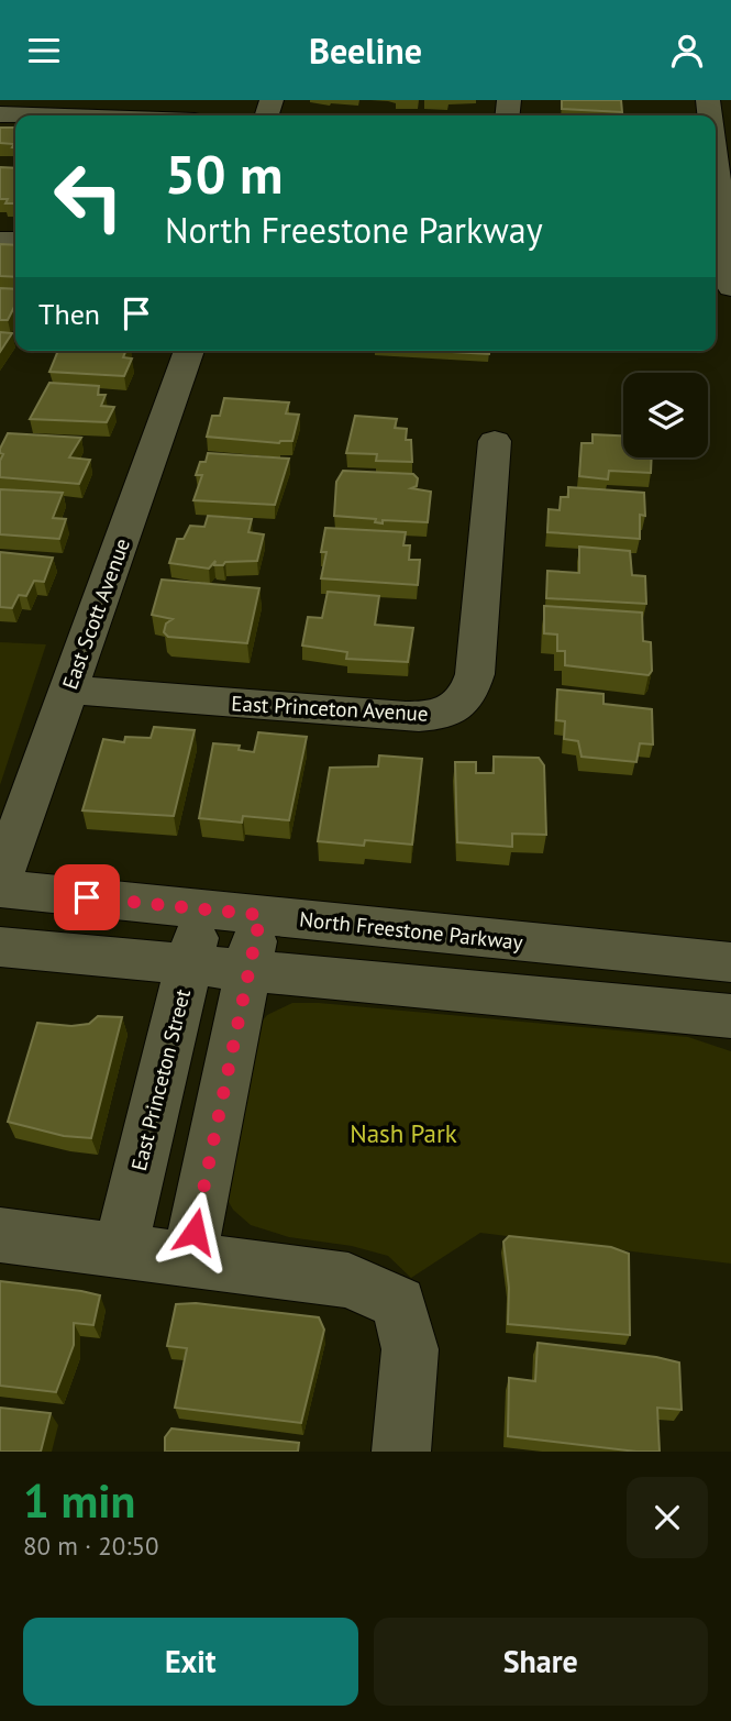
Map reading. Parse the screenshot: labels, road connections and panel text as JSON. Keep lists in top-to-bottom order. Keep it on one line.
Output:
{"streets":{"street":["East Scott Avenue","East Princeton Avenue","North Freestone Parkway","East Princeton Street"]},"crossings":[["East Scott Avenue","East Princeton Avenue"],["North Freestone Parkway","East Princeton Street"]],"parks":["Nash Park"],"page":{"header":"Beeline","turn":["50 m","North Freestone Parkway"],"then":"Then","heading":["1 min","80 m · 20:50"],"buttons":["Exit","Share"]}}
